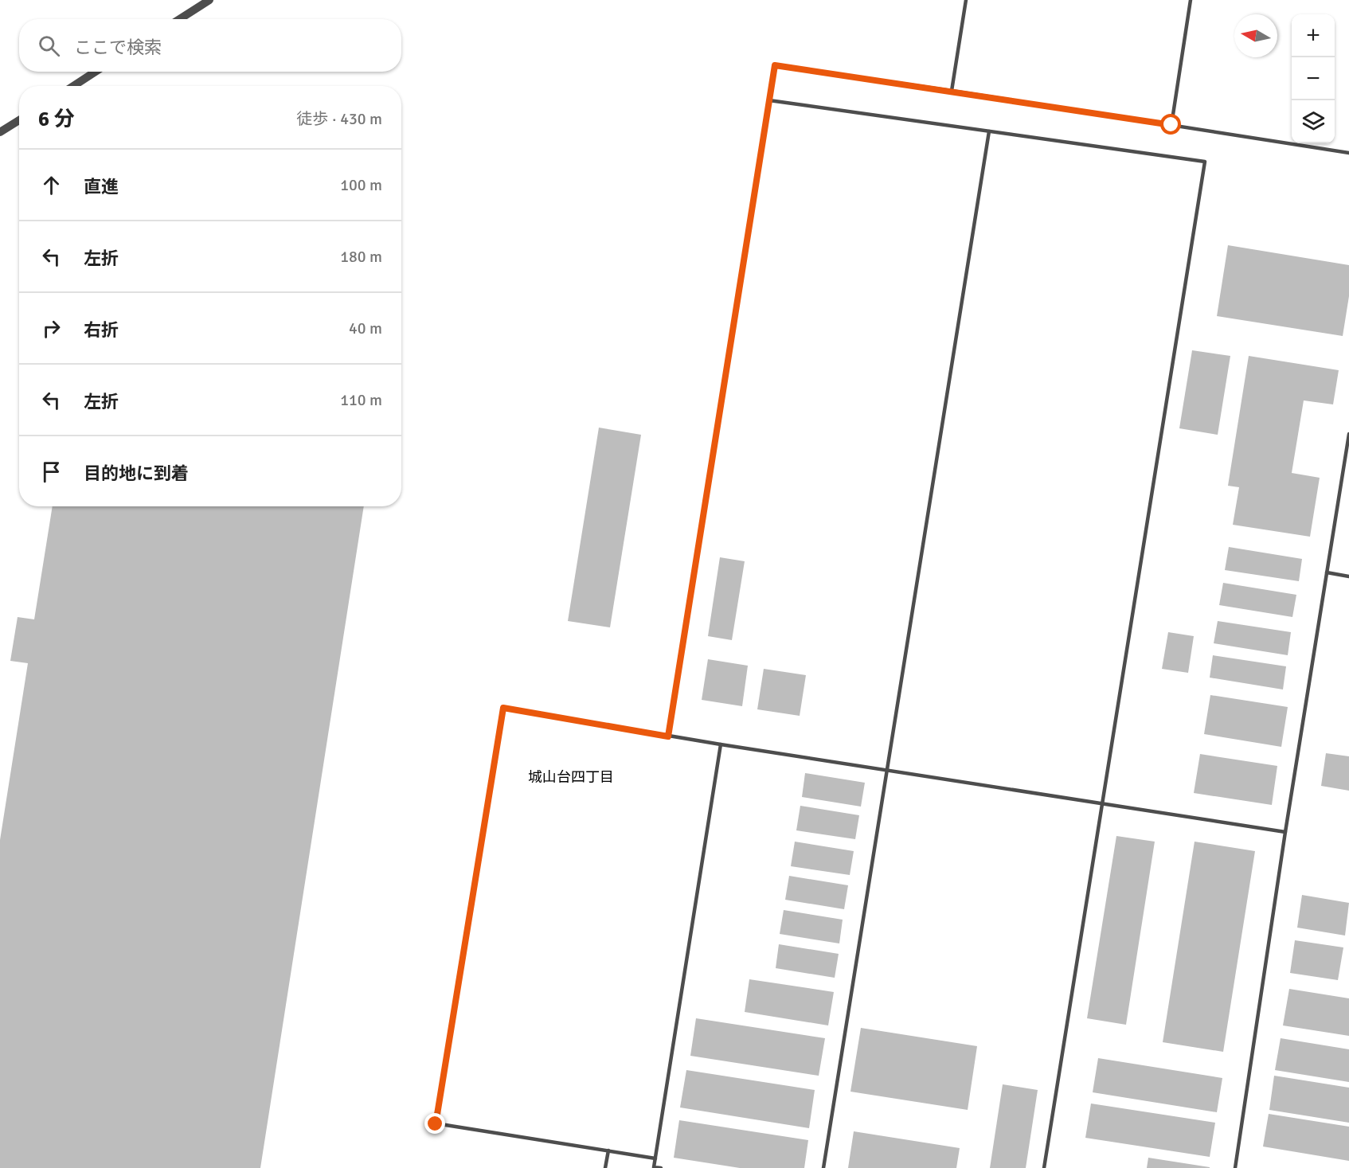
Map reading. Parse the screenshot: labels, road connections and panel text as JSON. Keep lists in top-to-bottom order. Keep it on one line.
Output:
{"districts":["城山台四丁目"],"north":"left","page":{"map_buttons":["+","−"],"search":"ここで検索","heading":["6 分","徒歩 · 430 m"],"list":[["直進","100 m"],["左折","180 m"],["右折","40 m"],["左折","110 m"],"目的地に到着"]}}
